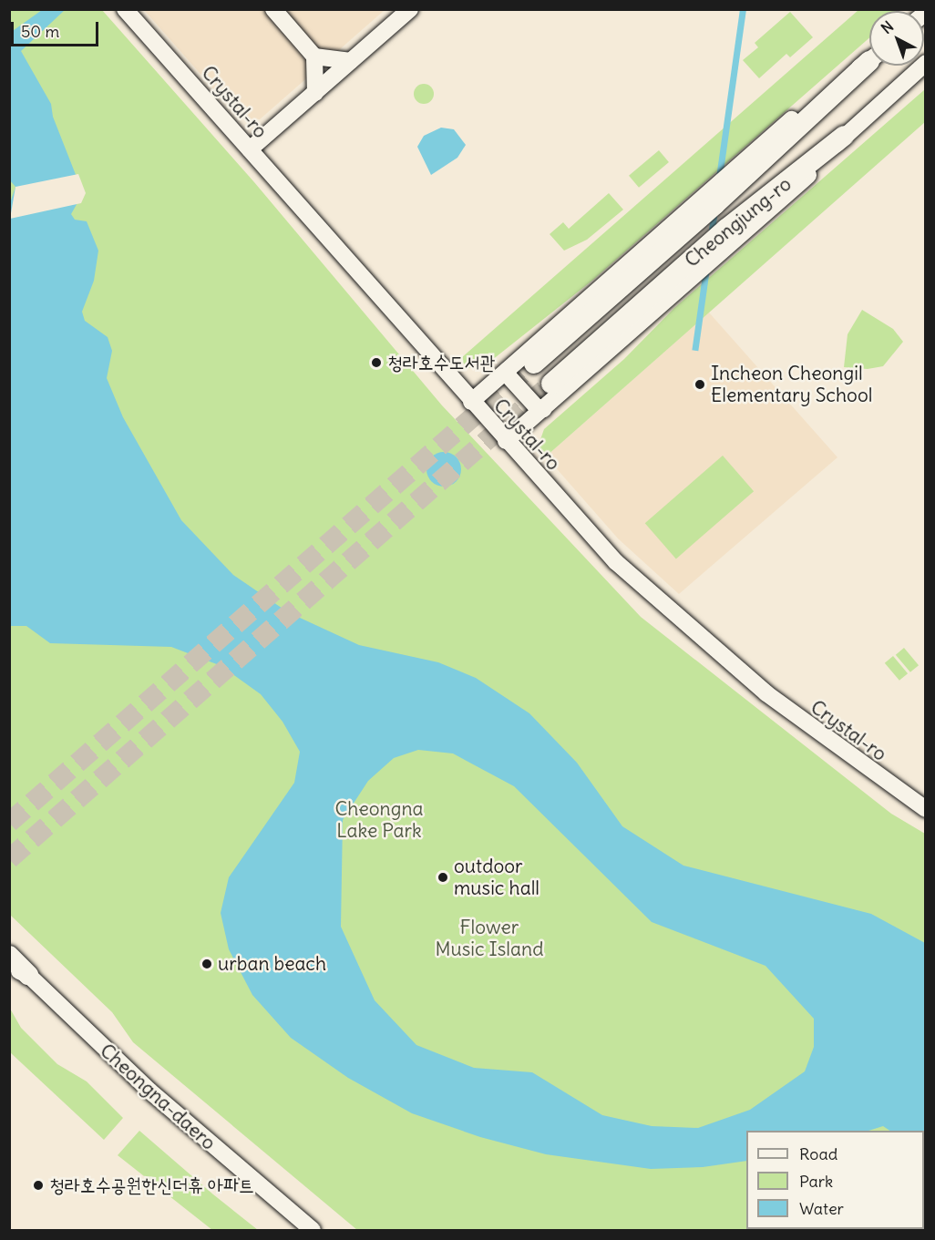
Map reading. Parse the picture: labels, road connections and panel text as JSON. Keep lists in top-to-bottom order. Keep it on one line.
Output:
{"streets":{"main road":["Cheongjung-ro","Cheongna-daero"],"street":["Crystal-ro"]},"parks":["Cheongna Lake Park","Flower Music Island"],"places":["청라호수도서관","Incheon Cheongil Elementary School","outdoor music hall","urban beach","청라호수공원한신더휴 아파트"],"legend":["Road","Park","Water"],"scale_bar":"50 m","north":"top left"}
